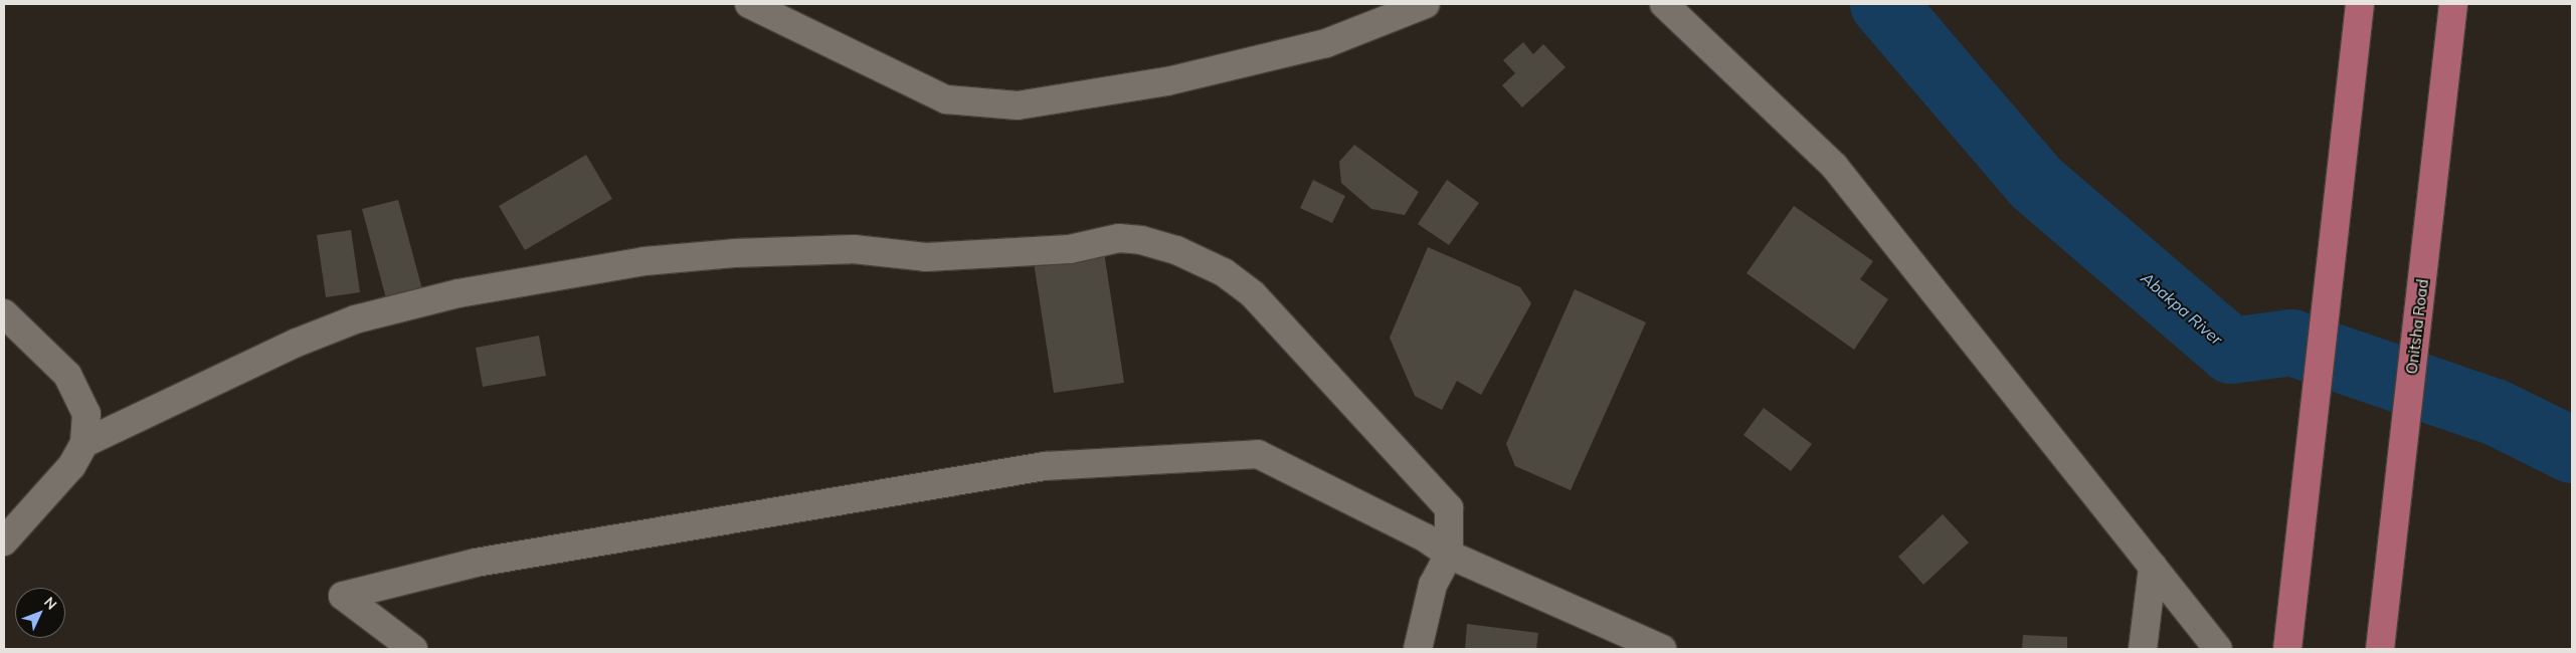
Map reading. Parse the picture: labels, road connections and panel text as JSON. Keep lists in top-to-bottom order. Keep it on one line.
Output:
{"streets":{"main road":["Onitsha Road"]},"water":["Abakpa River"],"north":"top right"}
